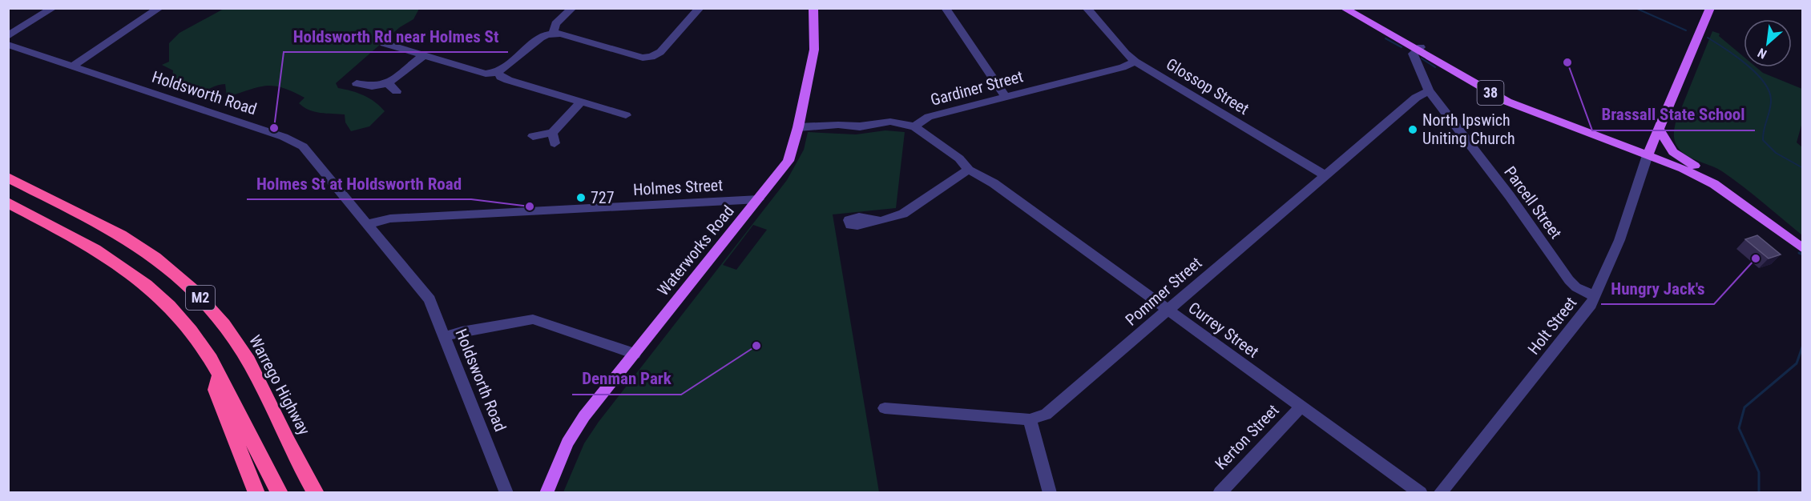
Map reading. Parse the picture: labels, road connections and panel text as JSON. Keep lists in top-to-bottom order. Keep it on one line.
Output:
{"streets":{"highway":["M2","Warrego Highway"],"main road":["38","Waterworks Road"],"street":["Glossop Street","Gardiner Street","Holdsworth Road","Holmes Street","Parcell Street","Pommer Street","Holt Street","Currey Street","Kerton Street"]},"crossings":[["Glossop Street","Gardiner Street"],["Glossop Street","Pommer Street"],["Gardiner Street","Currey Street"],["Holdsworth Road","Holmes Street"],["38","Parcell Street"],["38","Holt Street"],["Holmes Street","Waterworks Road"],["Parcell Street","Pommer Street"],["Parcell Street","Holt Street"],["Pommer Street","Currey Street"],["Currey Street","Kerton Street"]],"places":["Brassall State School","Holdsworth Rd near Holmes St","North Ipswich Uniting Church","727","Holmes St at Holdsworth Road","Hungry Jack's","Denman Park"],"north":"bottom left"}
